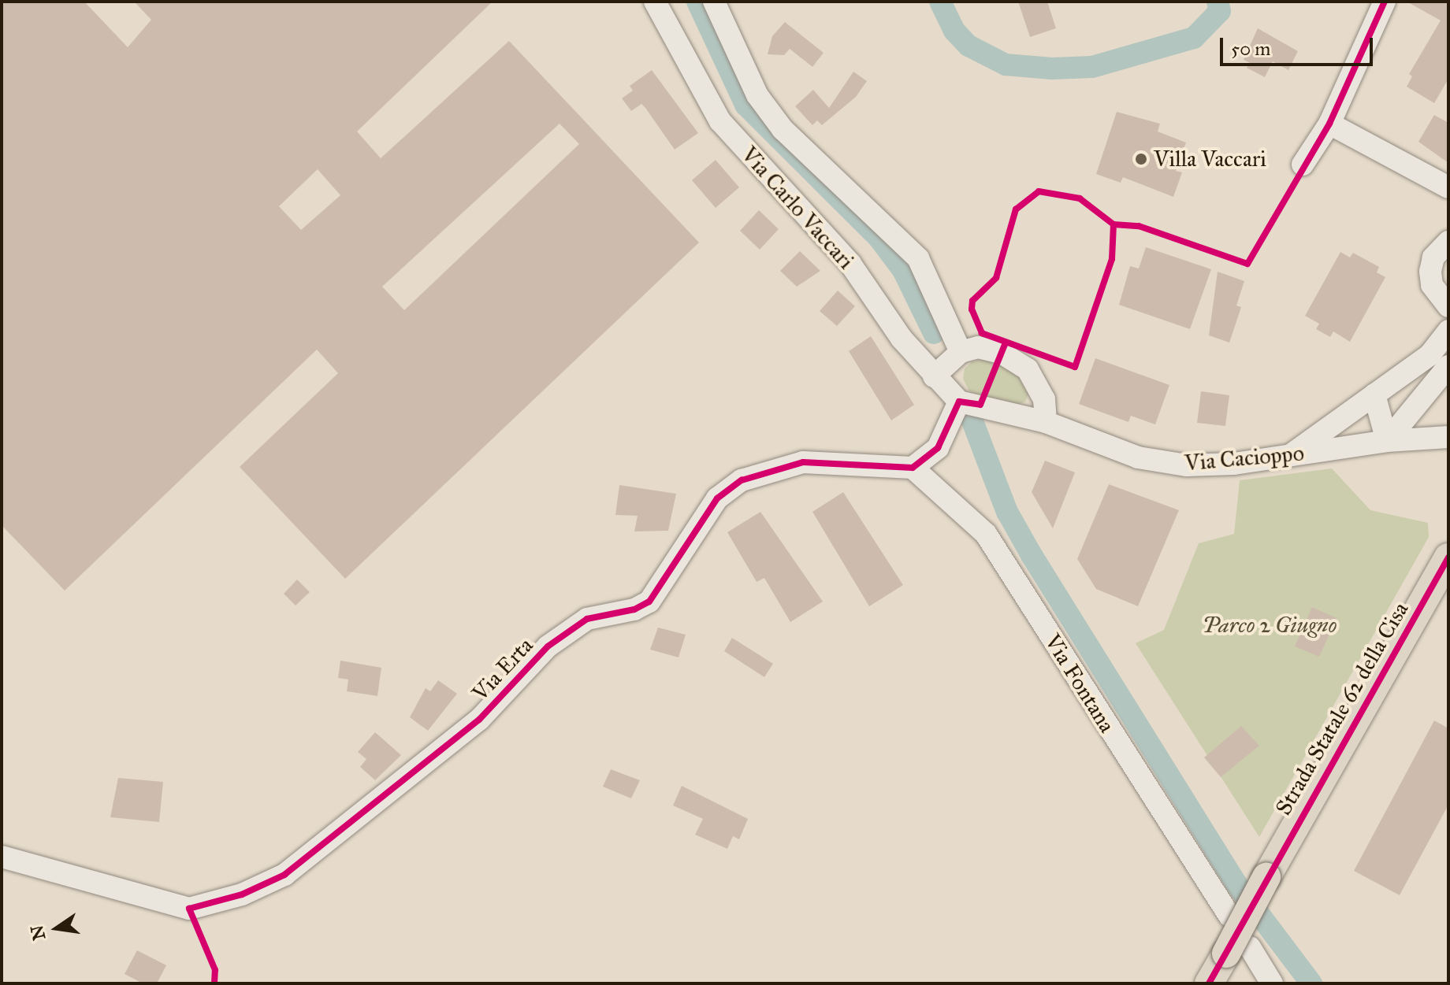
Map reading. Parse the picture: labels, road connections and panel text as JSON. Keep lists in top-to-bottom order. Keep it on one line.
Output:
{"streets":{"main road":["Strada Statale 62 della Cisa"],"street":["Via Carlo Vaccari","Via Cacioppo","Via Erta","Via Fontana"]},"crossings":[["Via Erta","Via Fontana"]],"parks":["Parco 2 Giugno"],"places":["Villa Vaccari"],"scale_bar":"50 m","north":"left"}
